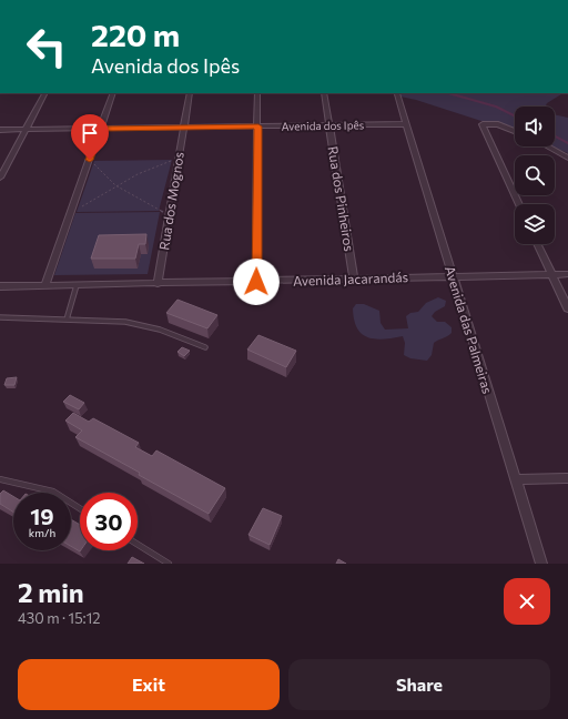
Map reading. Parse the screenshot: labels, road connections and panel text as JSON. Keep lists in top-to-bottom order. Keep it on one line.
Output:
{"streets":{"street":["Avenida dos Ipês","Rua dos Pinheiros","Rua dos Mognos","Avenida Jacarandás","Avenida das Palmeiras"]},"crossings":[["Avenida dos Ipês","Rua dos Pinheiros"],["Avenida dos Ipês","Rua dos Mognos"],["Avenida dos Ipês","Avenida das Palmeiras"],["Rua dos Pinheiros","Avenida Jacarandás"],["Rua dos Mognos","Avenida Jacarandás"],["Avenida Jacarandás","Avenida das Palmeiras"]],"page":{"turn":["220 m","Avenida dos Ipês"],"speed":"19 km/h","limit":"30","heading":["2 min","430 m · 15:12"],"buttons":["Exit","Share"]}}
